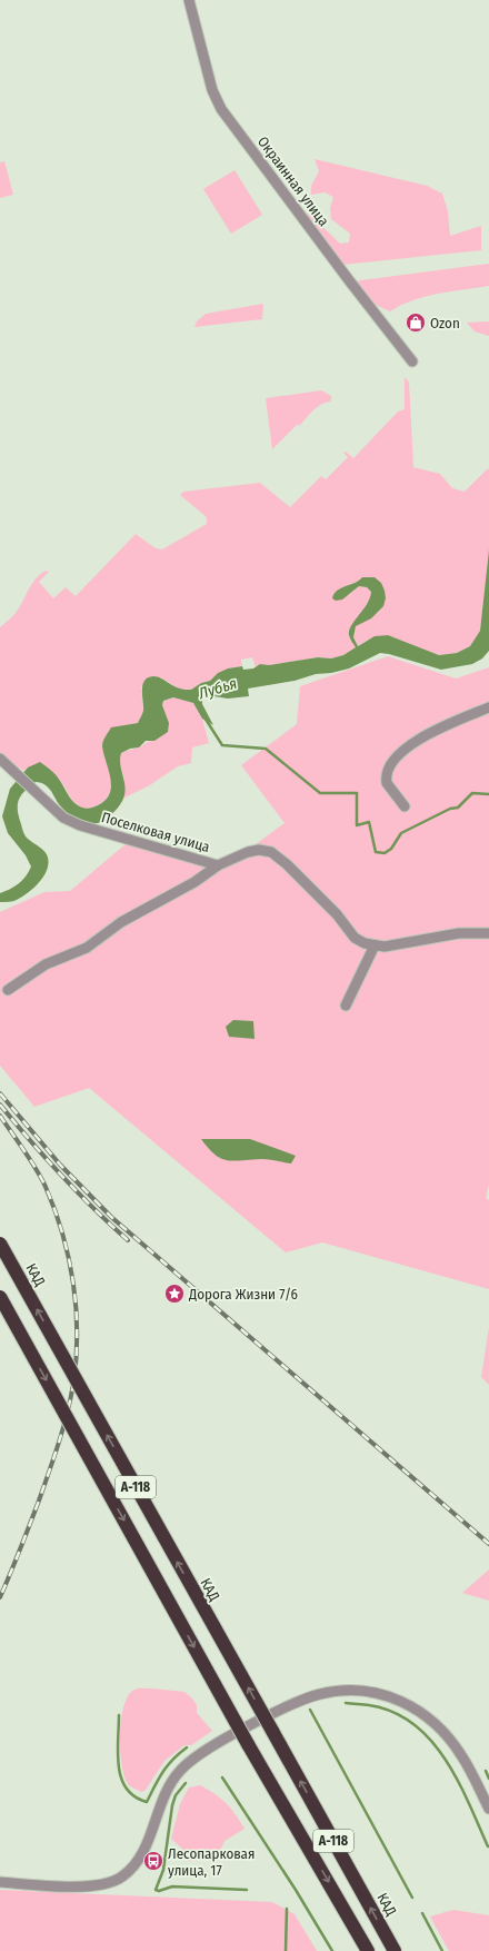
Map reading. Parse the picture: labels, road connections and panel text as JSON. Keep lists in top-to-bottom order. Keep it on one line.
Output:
{"streets":{"highway":["КАД","А-118"],"street":["Окраинная улица","Поселковая улица"]},"water":["Лубья"],"places":{"shop":["Ozon"],"place":["Дорога Жизни 7/6"],"bus stop":["Лесопарковая улица, 17"]}}
